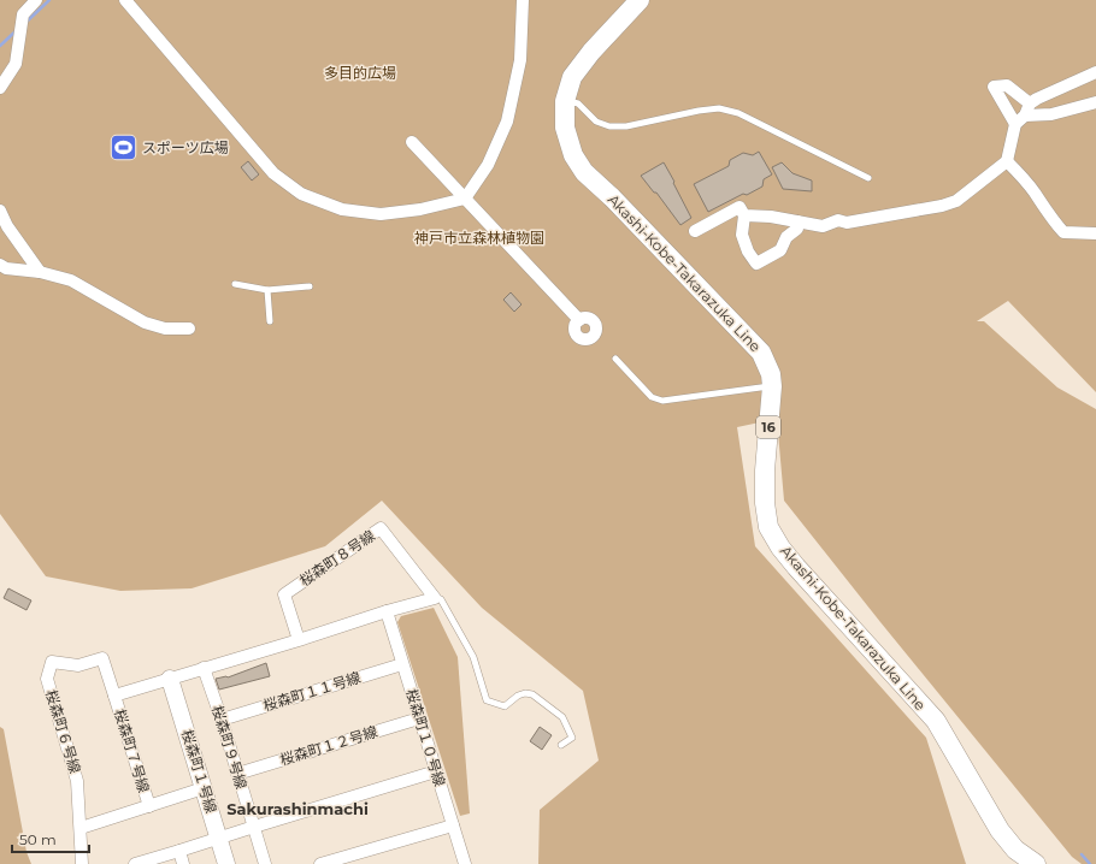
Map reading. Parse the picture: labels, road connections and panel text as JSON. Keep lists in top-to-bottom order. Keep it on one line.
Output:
{"streets":{"main road":["Akashi-Kobe-Takarazuka Line","16"],"street":["桜森町８号線","桜森町１１号線","桜森町６号線","桜森町１０号線","桜森町１２号線","桜森町９号線","桜森町７号線","桜森町１号線"]},"crossings":[["桜森町１１号線","桜森町１０号線"],["桜森町１１号線","桜森町９号線"],["桜森町６号線","桜森町７号線"],["桜森町１０号線","桜森町１２号線"],["桜森町１２号線","桜森町９号線"]],"districts":["Sakurashinmachi"],"parks":["多目的広場","神戸市立森林植物園"],"places":{"sports":["スポーツ広場"]},"scale_bar":"50 m"}
